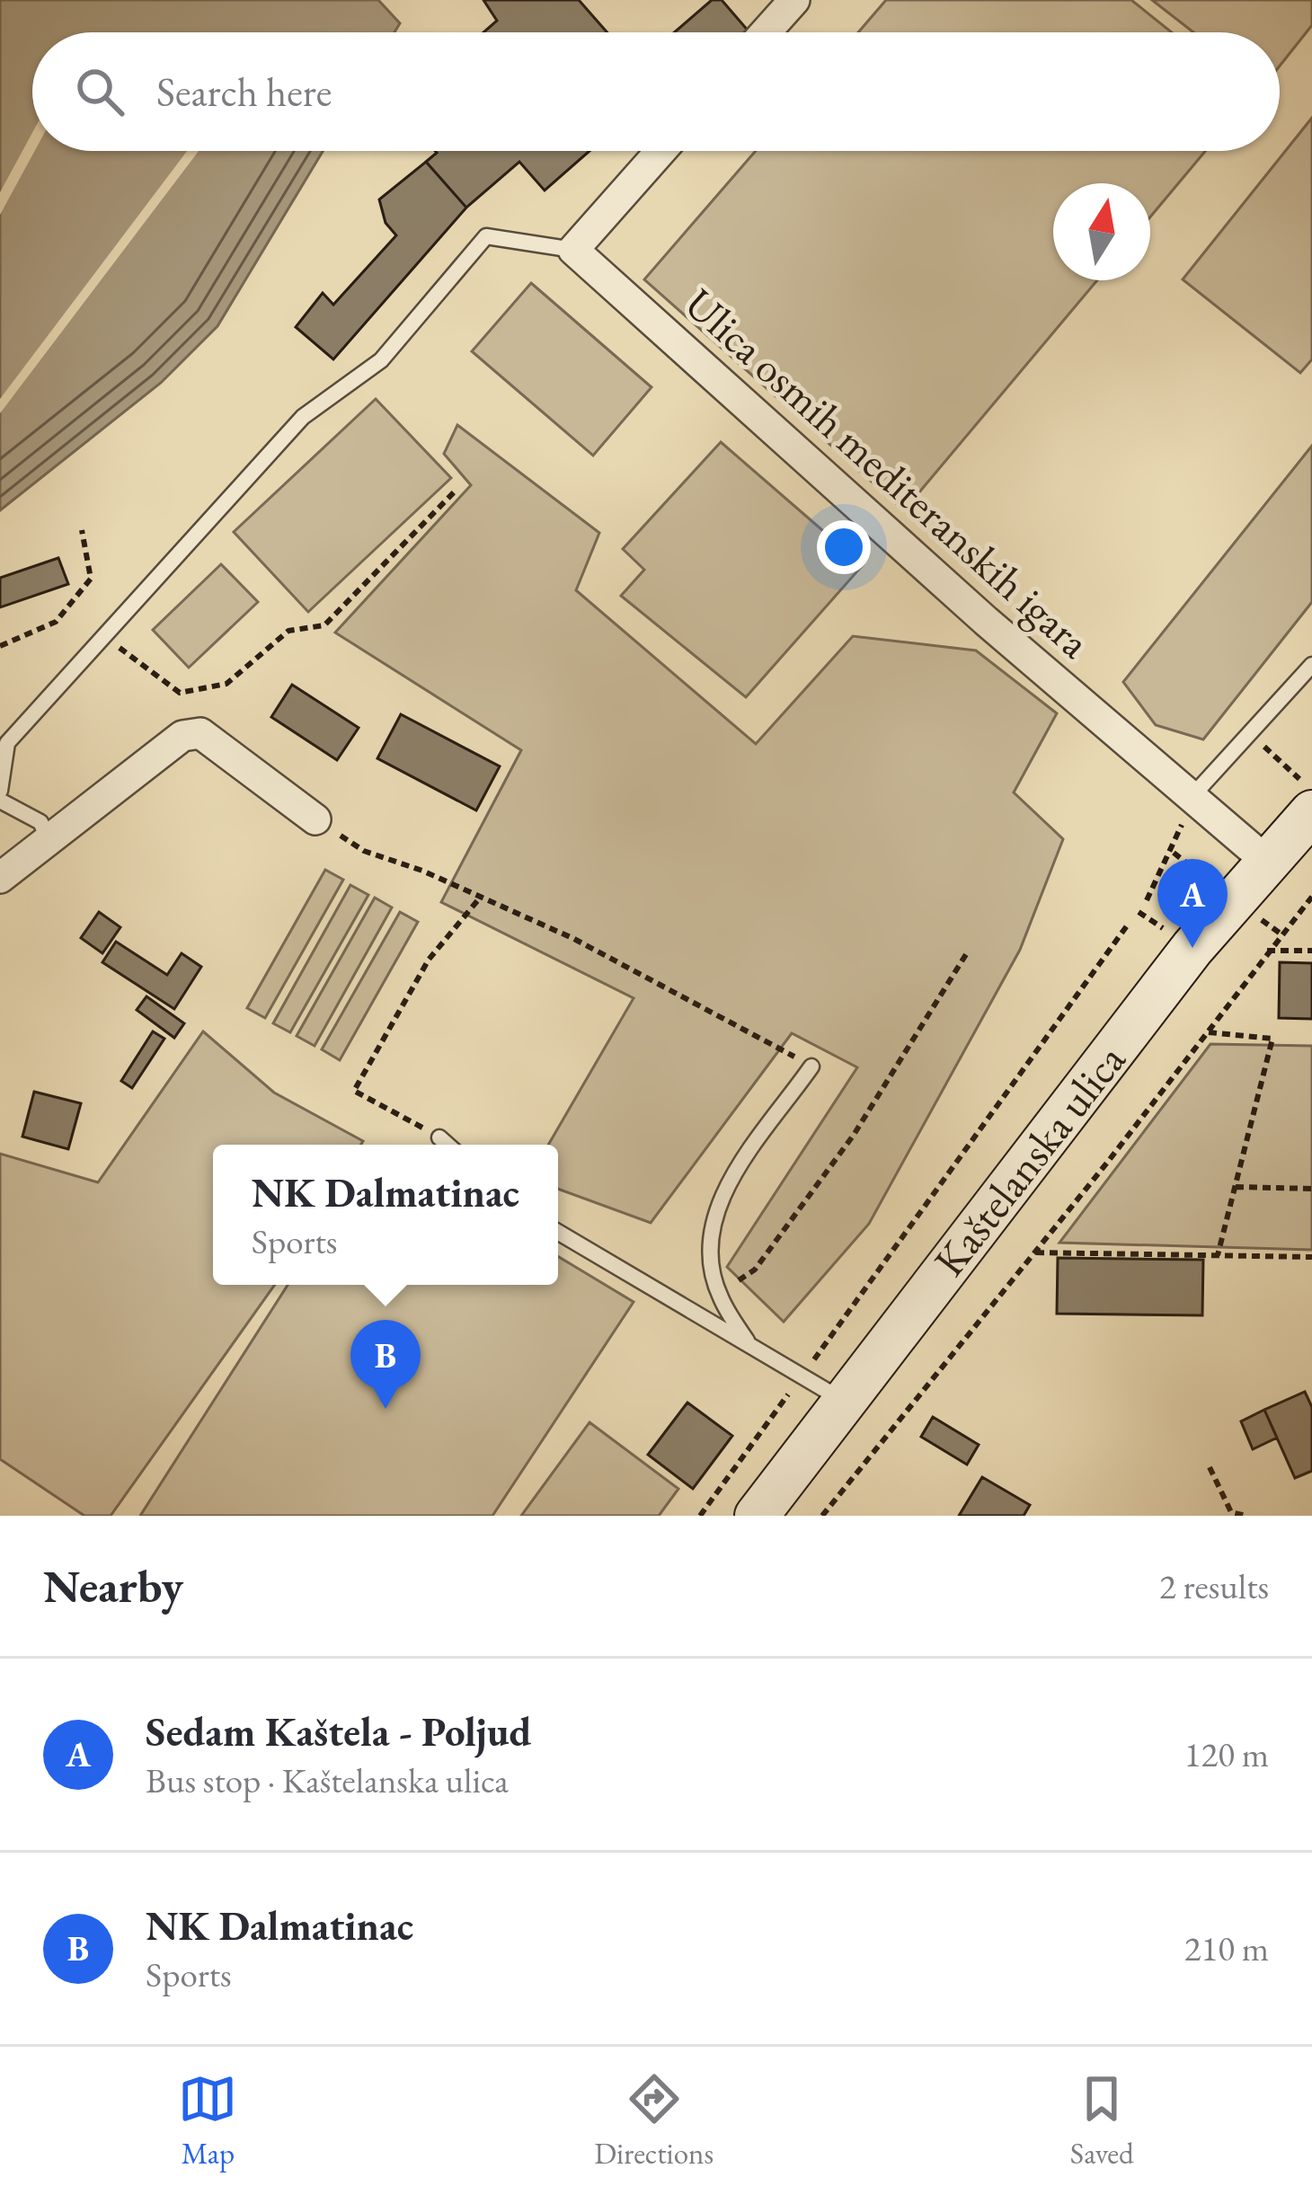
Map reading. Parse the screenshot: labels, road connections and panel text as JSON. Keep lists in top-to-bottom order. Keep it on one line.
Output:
{"streets":{"main road":["Kaštelanska ulica"],"street":["Ulica osmih mediteranskih igara"]},"crossings":[["Ulica osmih mediteranskih igara","Kaštelanska ulica"]],"north":"top","page":{"search":"Search here","pins":["A","B"],"popup":["NK Dalmatinac","Sports"],"heading":["Nearby","2 results"],"list":[{"mark":"A","name":"Sedam Kaštela - Poljud","note":"Bus stop · Kaštelanska ulica","value":"120 m"},{"mark":"B","name":"NK Dalmatinac","note":"Sports","value":"210 m"}],"nav":["Map","Directions","Saved"]}}
